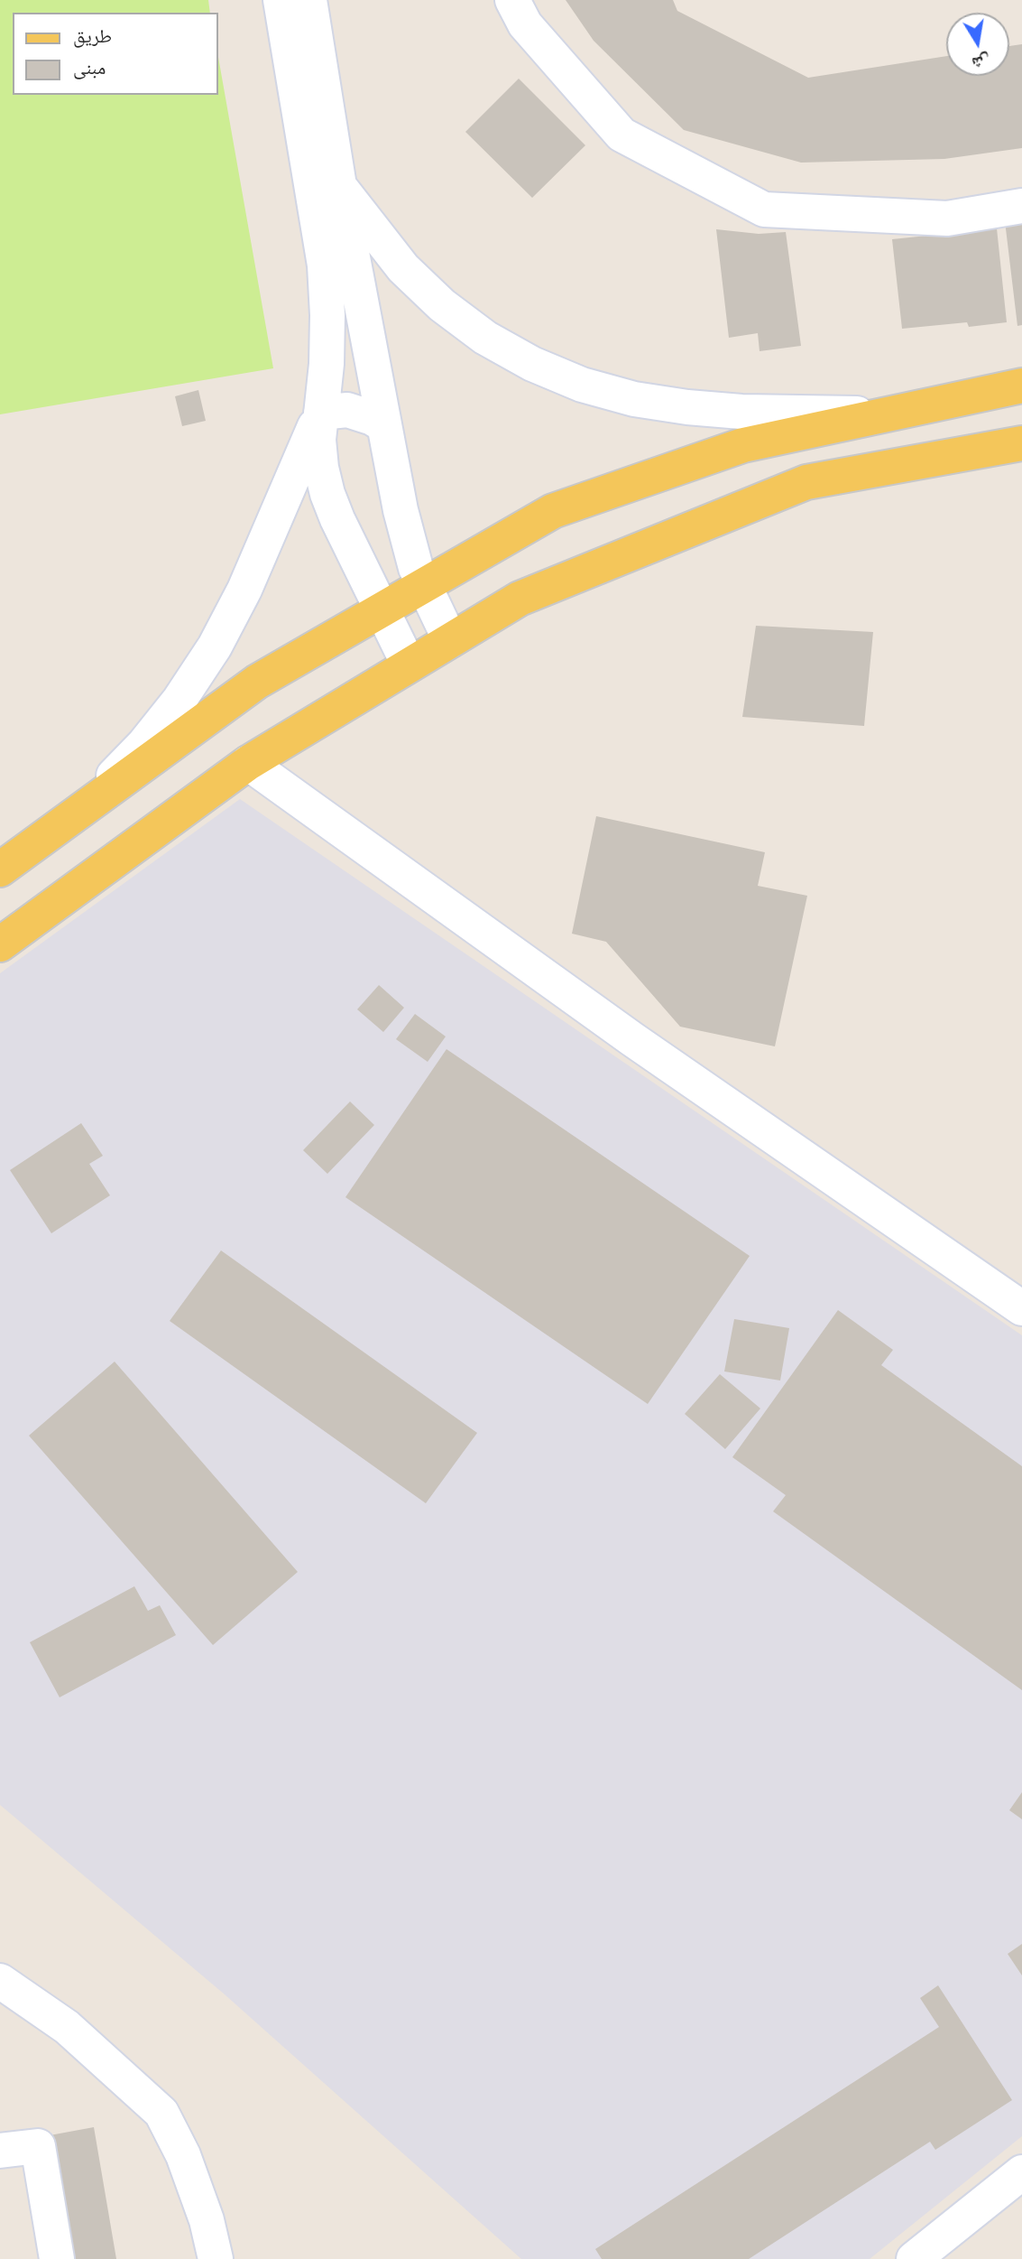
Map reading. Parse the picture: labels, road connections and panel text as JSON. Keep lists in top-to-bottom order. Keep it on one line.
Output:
{"legend":["طريق","مبنى"],"north":"bottom"}
